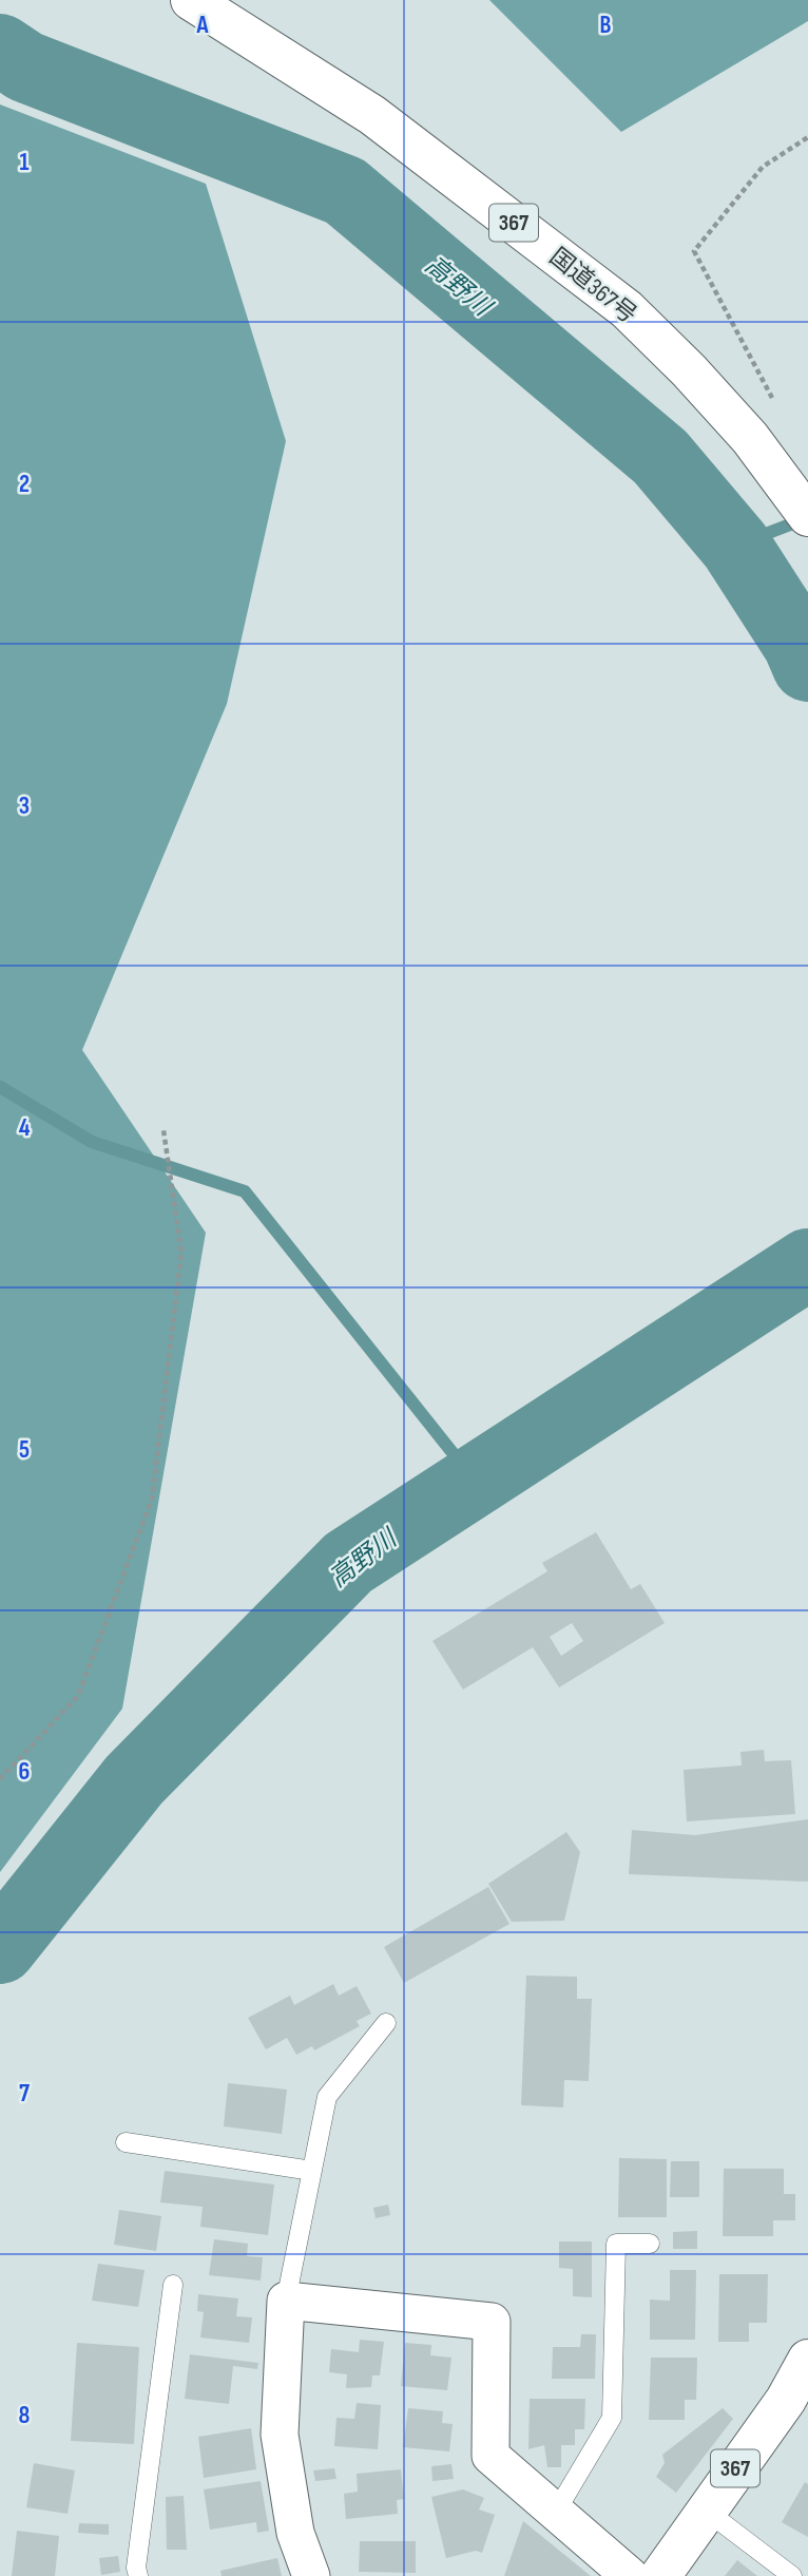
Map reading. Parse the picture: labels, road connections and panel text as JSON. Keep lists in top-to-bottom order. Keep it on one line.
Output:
{"streets":{"highway":["367","国道367号"]},"water":["高野川"],"grid":{"columns":["A","B"],"rows":["1","2","3","4","5","6","7","8"]}}
